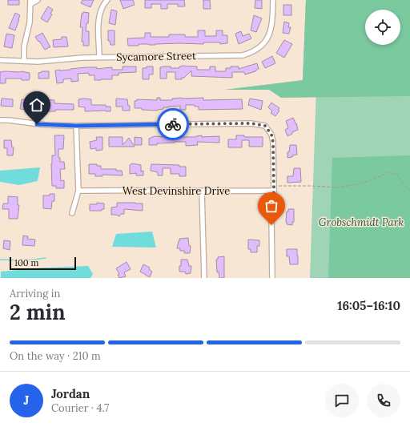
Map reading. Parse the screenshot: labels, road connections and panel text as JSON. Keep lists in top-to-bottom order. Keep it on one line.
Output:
{"streets":{"street":["Sycamore Street","West Devinshire Drive"]},"parks":["Grobschmidt Park"],"scale_bar":"100 m","page":{"scale":"100 m","heading":["2 min","Arriving in","16:05–16:10"],"panel":["Jordan","Courier · 4.7"],"bar":"On the way · 210 m","round":"J"}}
